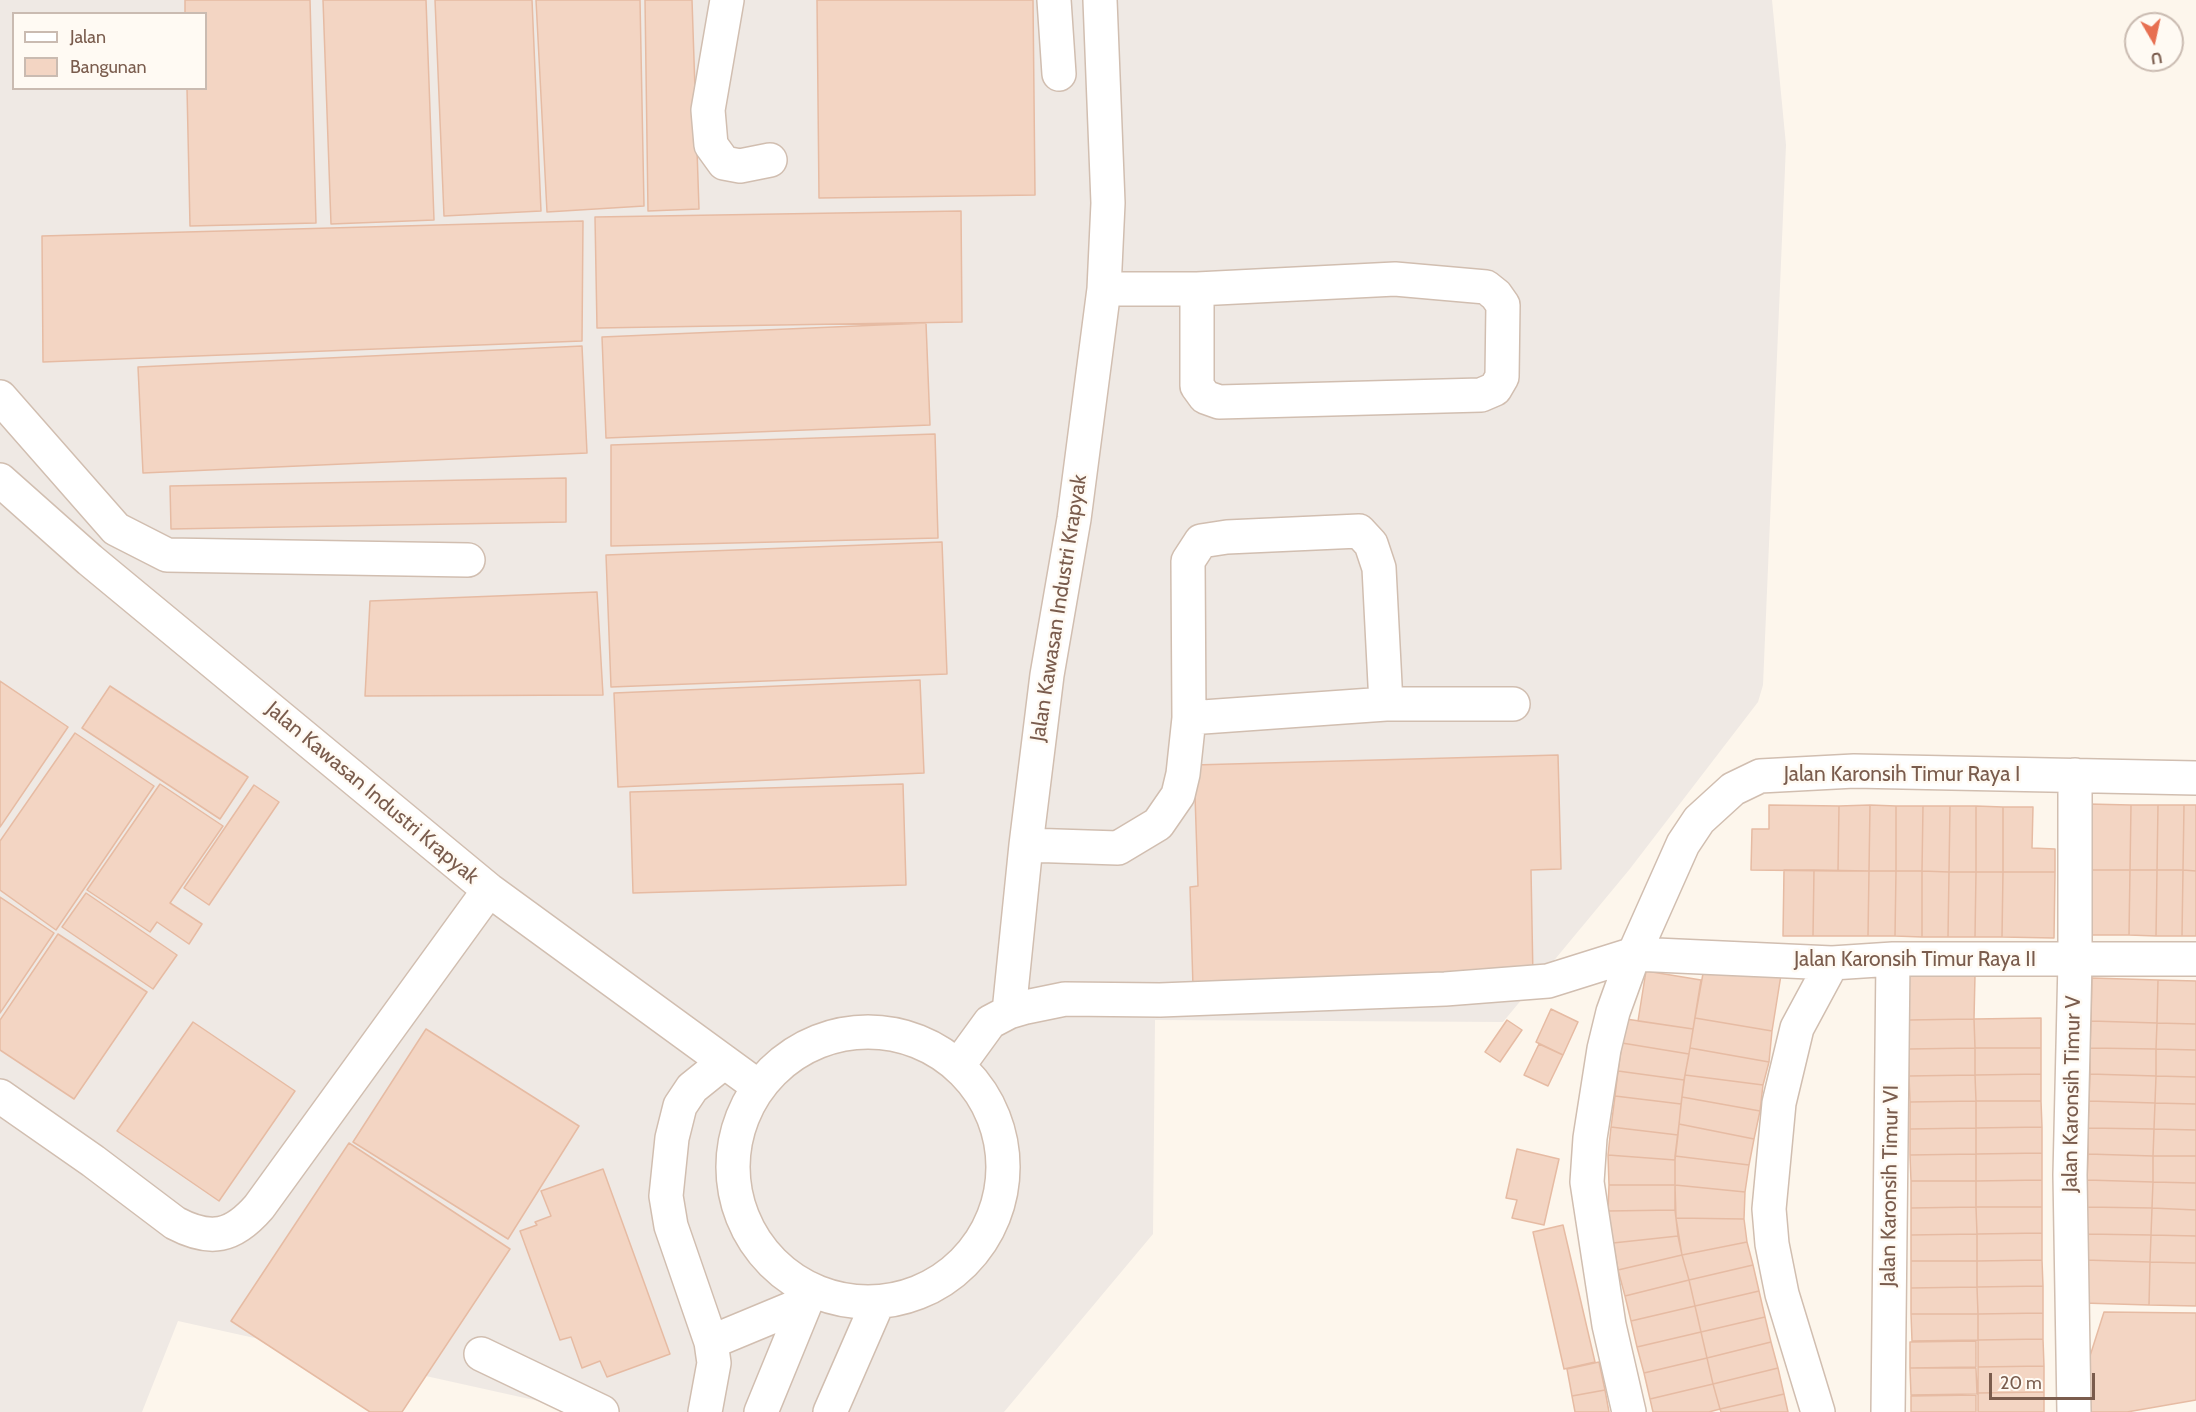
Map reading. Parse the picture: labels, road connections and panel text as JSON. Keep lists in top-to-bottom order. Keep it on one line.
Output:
{"streets":{"street":["Jalan Kawasan Industri Krapyak","Jalan Karonsih Timur Raya I","Jalan Karonsih Timur Raya II","Jalan Karonsih Timur V","Jalan Karonsih Timur VI"]},"crossings":[["Jalan Karonsih Timur Raya I","Jalan Karonsih Timur Raya II"],["Jalan Karonsih Timur Raya I","Jalan Karonsih Timur V"],["Jalan Karonsih Timur Raya II","Jalan Karonsih Timur V"],["Jalan Karonsih Timur Raya II","Jalan Karonsih Timur VI"]],"legend":["Jalan","Bangunan"],"scale_bar":"20 m","north":"bottom"}
